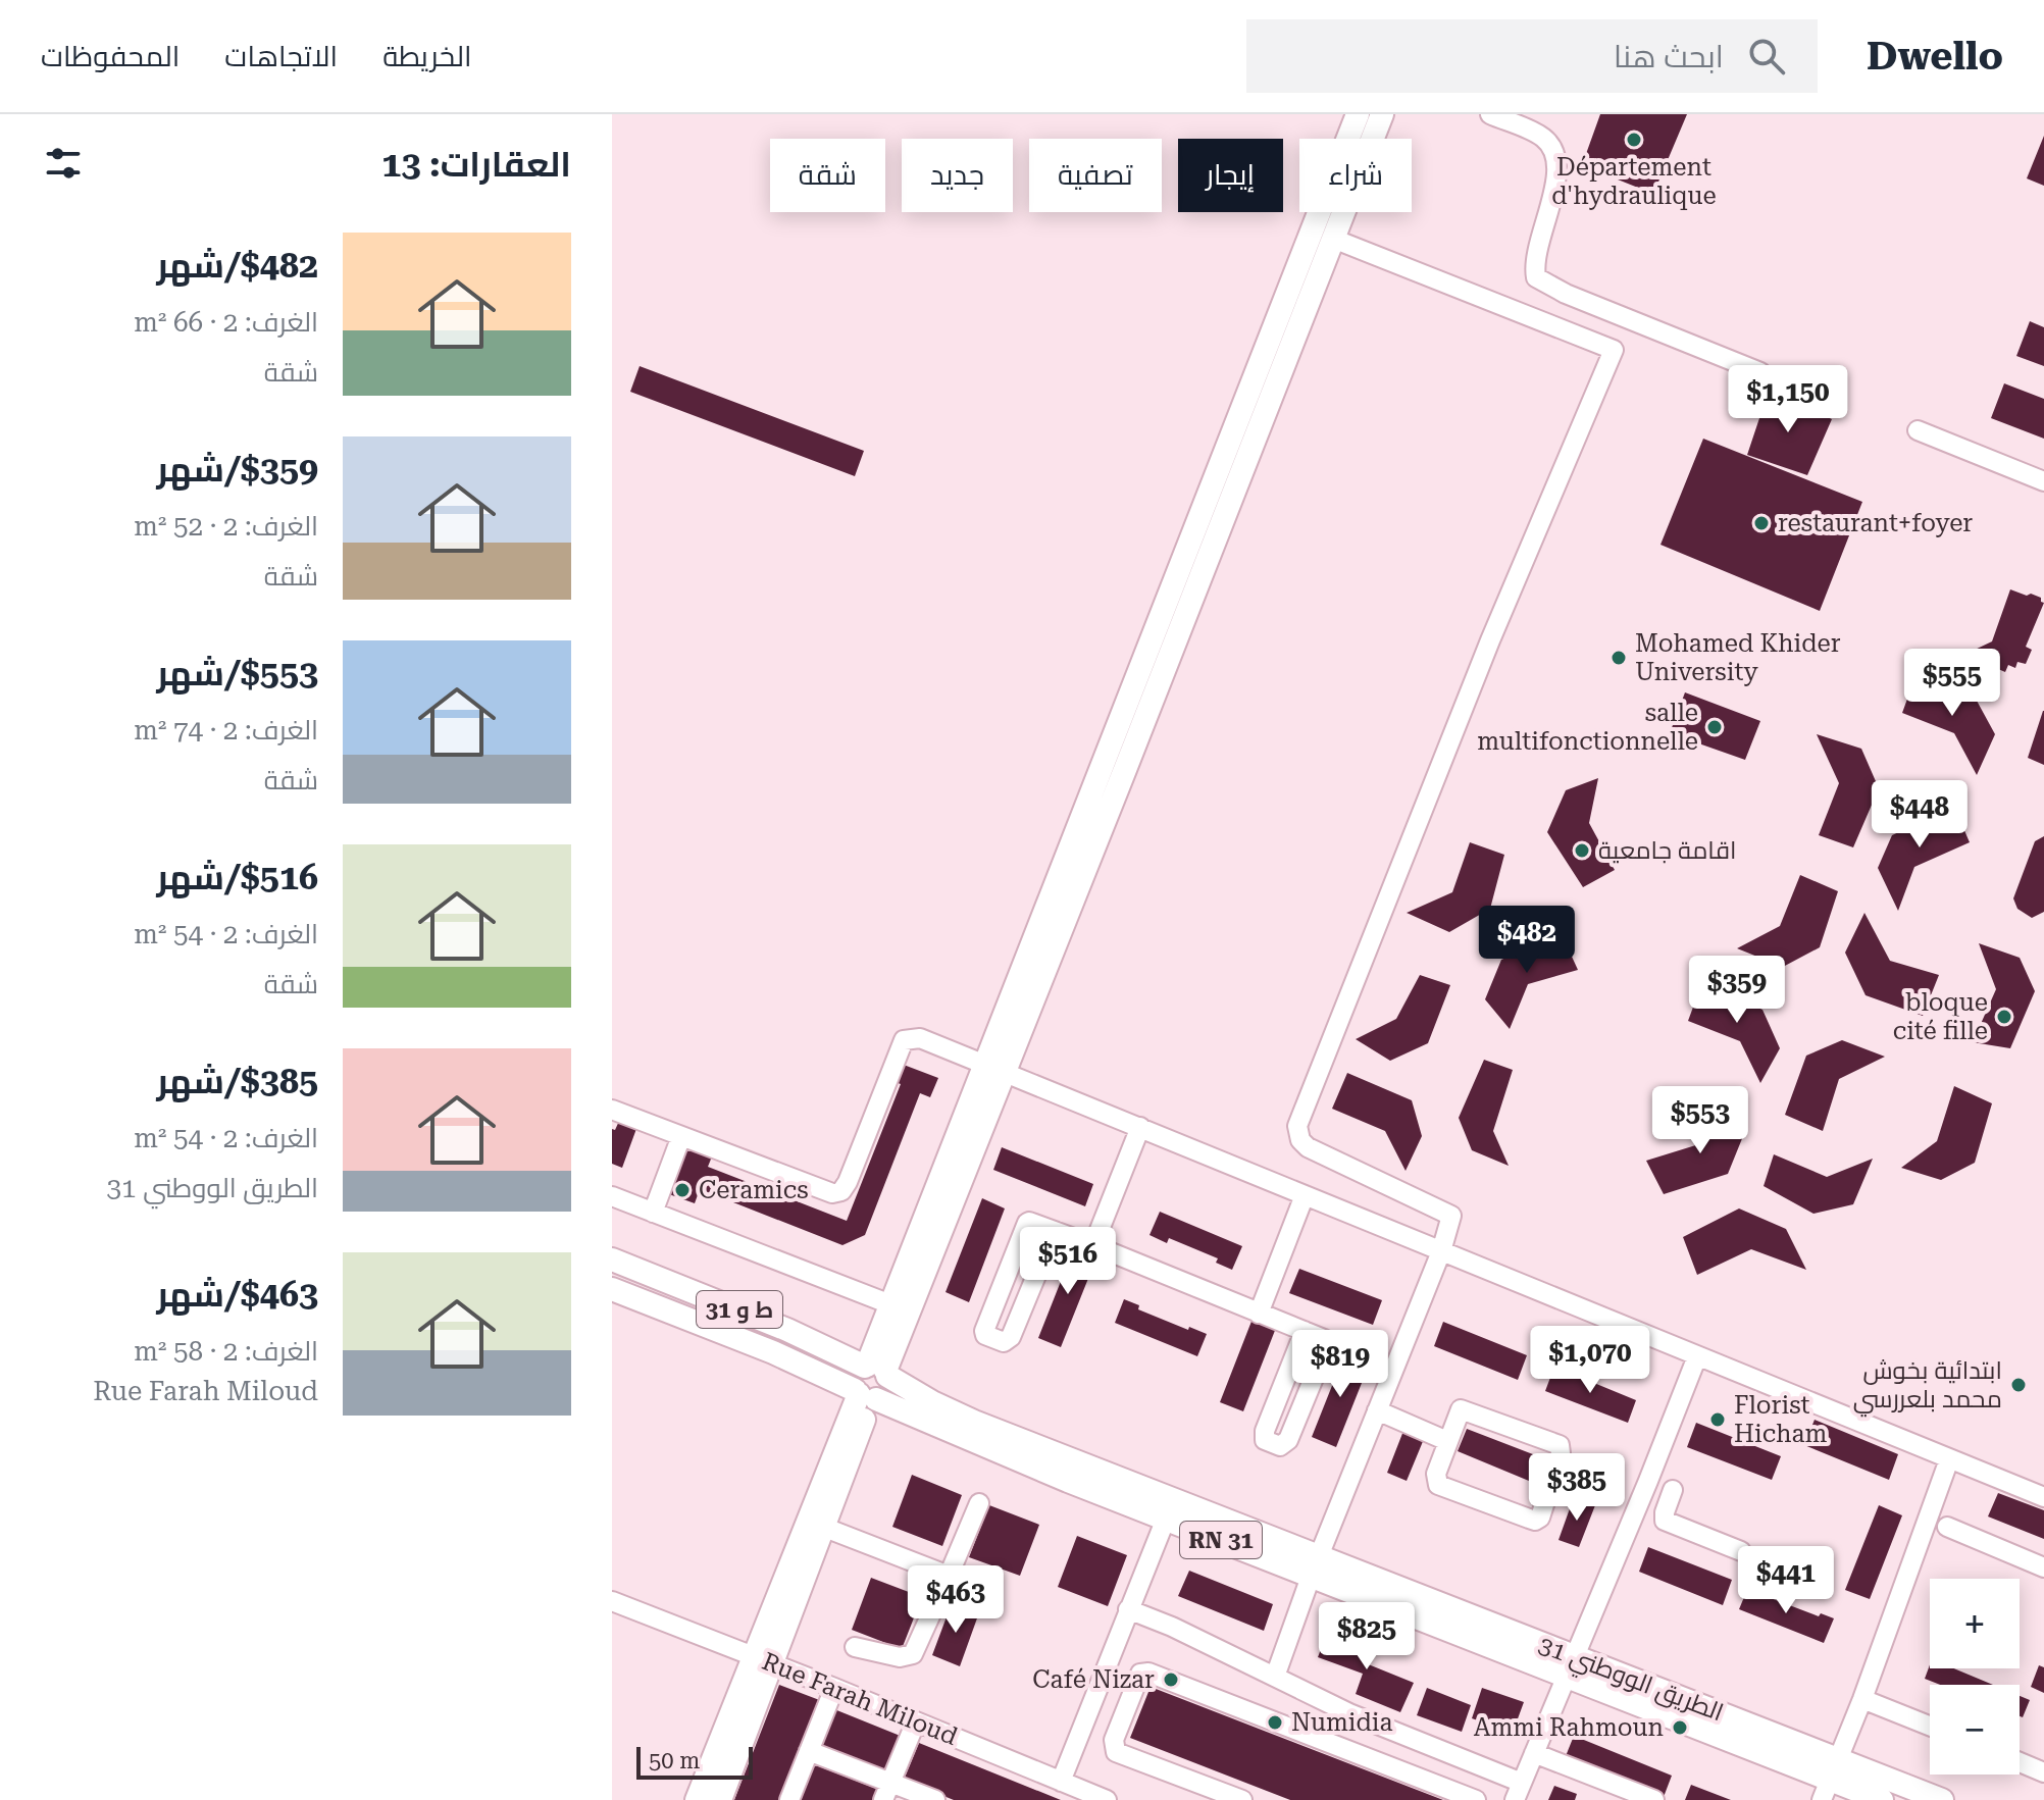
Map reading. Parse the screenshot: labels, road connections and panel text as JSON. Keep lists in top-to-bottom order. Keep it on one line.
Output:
{"streets":{"main road":["ط و 31","RN 31"],"street":["Rue Farah Miloud"]},"places":["Département d'hydraulique","restaurant+foyer","Mohamed Khider University","salle multifonctionnelle","اقامة جامعية","bloque cité fille","Ceramics","ابتدائية بخوش محمد بلعررسي","Florist Hicham","Café Nizar","Numidia","Ammi Rahmoun"],"scale_bar":"50 m","page":{"header":"Dwello","search":"ابحث هنا","nav":["الخريطة","الاتجاهات","المحفوظات"],"heading":"العقارات: 13","chip":["شراء","إيجار","تصفية","جديد","شقة"],"list":[{"name":"$482/شهر","note":"الغرف: 2 · 66 m² · شقة"},{"name":"$359/شهر","note":"الغرف: 2 · 52 m² · شقة"},{"name":"$553/شهر","note":"الغرف: 2 · 74 m² · شقة"},{"name":"$516/شهر","note":"الغرف: 2 · 54 m² · شقة"},{"name":"$385/شهر","note":"الغرف: 2 · 54 m² · الطريق الووطني 31"},{"name":"$463/شهر","note":"الغرف: 2 · 58 m² · Rue Farah Miloud"}],"price":["$1,150","$555","$448","$482","$359","$553","$516","$1,070","$819","$385","$441","$463","$825"],"map_buttons":["+","−"],"scale":"50 m"}}
